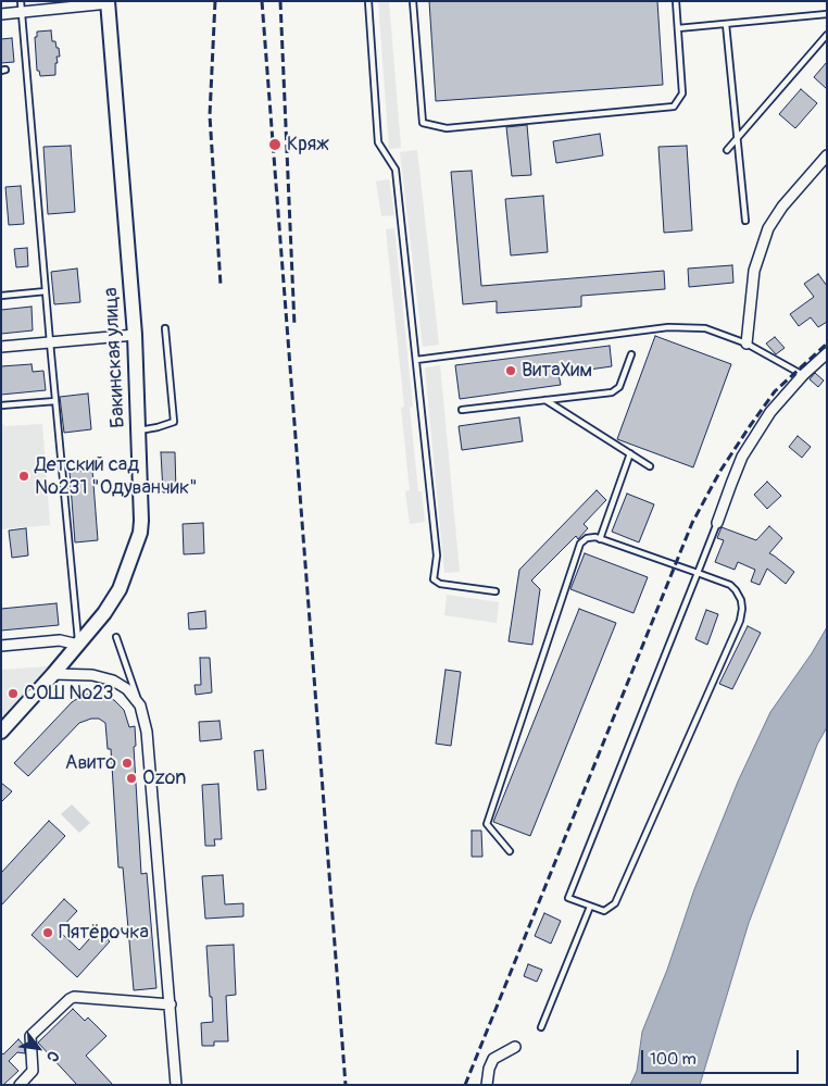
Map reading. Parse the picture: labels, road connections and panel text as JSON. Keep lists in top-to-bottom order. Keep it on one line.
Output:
{"streets":{"main road":["Бакинская улица"]},"places":["Кряж","ВитаХим","Детский сад №231 \"Одуванчик\"","СОШ №23","Авито","Ozon","Пятёрочка"],"scale_bar":"100 m","north":"bottom right"}
